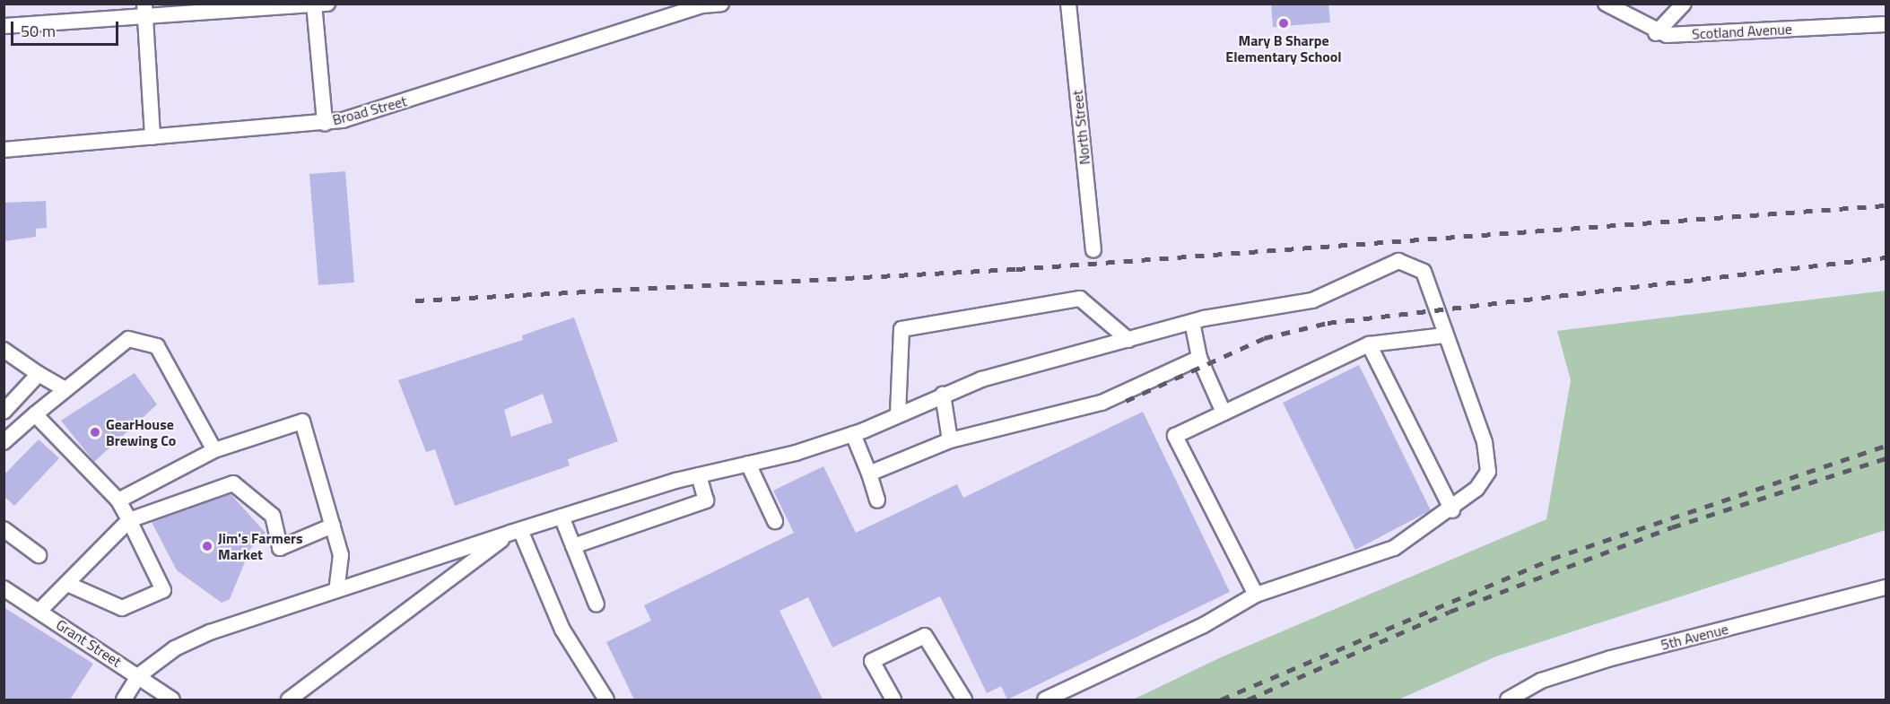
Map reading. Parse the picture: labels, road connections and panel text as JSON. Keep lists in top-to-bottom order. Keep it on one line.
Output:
{"streets":{"street":["Scotland Avenue","Broad Street","North Street","5th Avenue","Grant Street"]},"places":["Mary B Sharpe Elementary School","GearHouse Brewing Co","Jim's Farmers Market"],"scale_bar":"50 m"}
